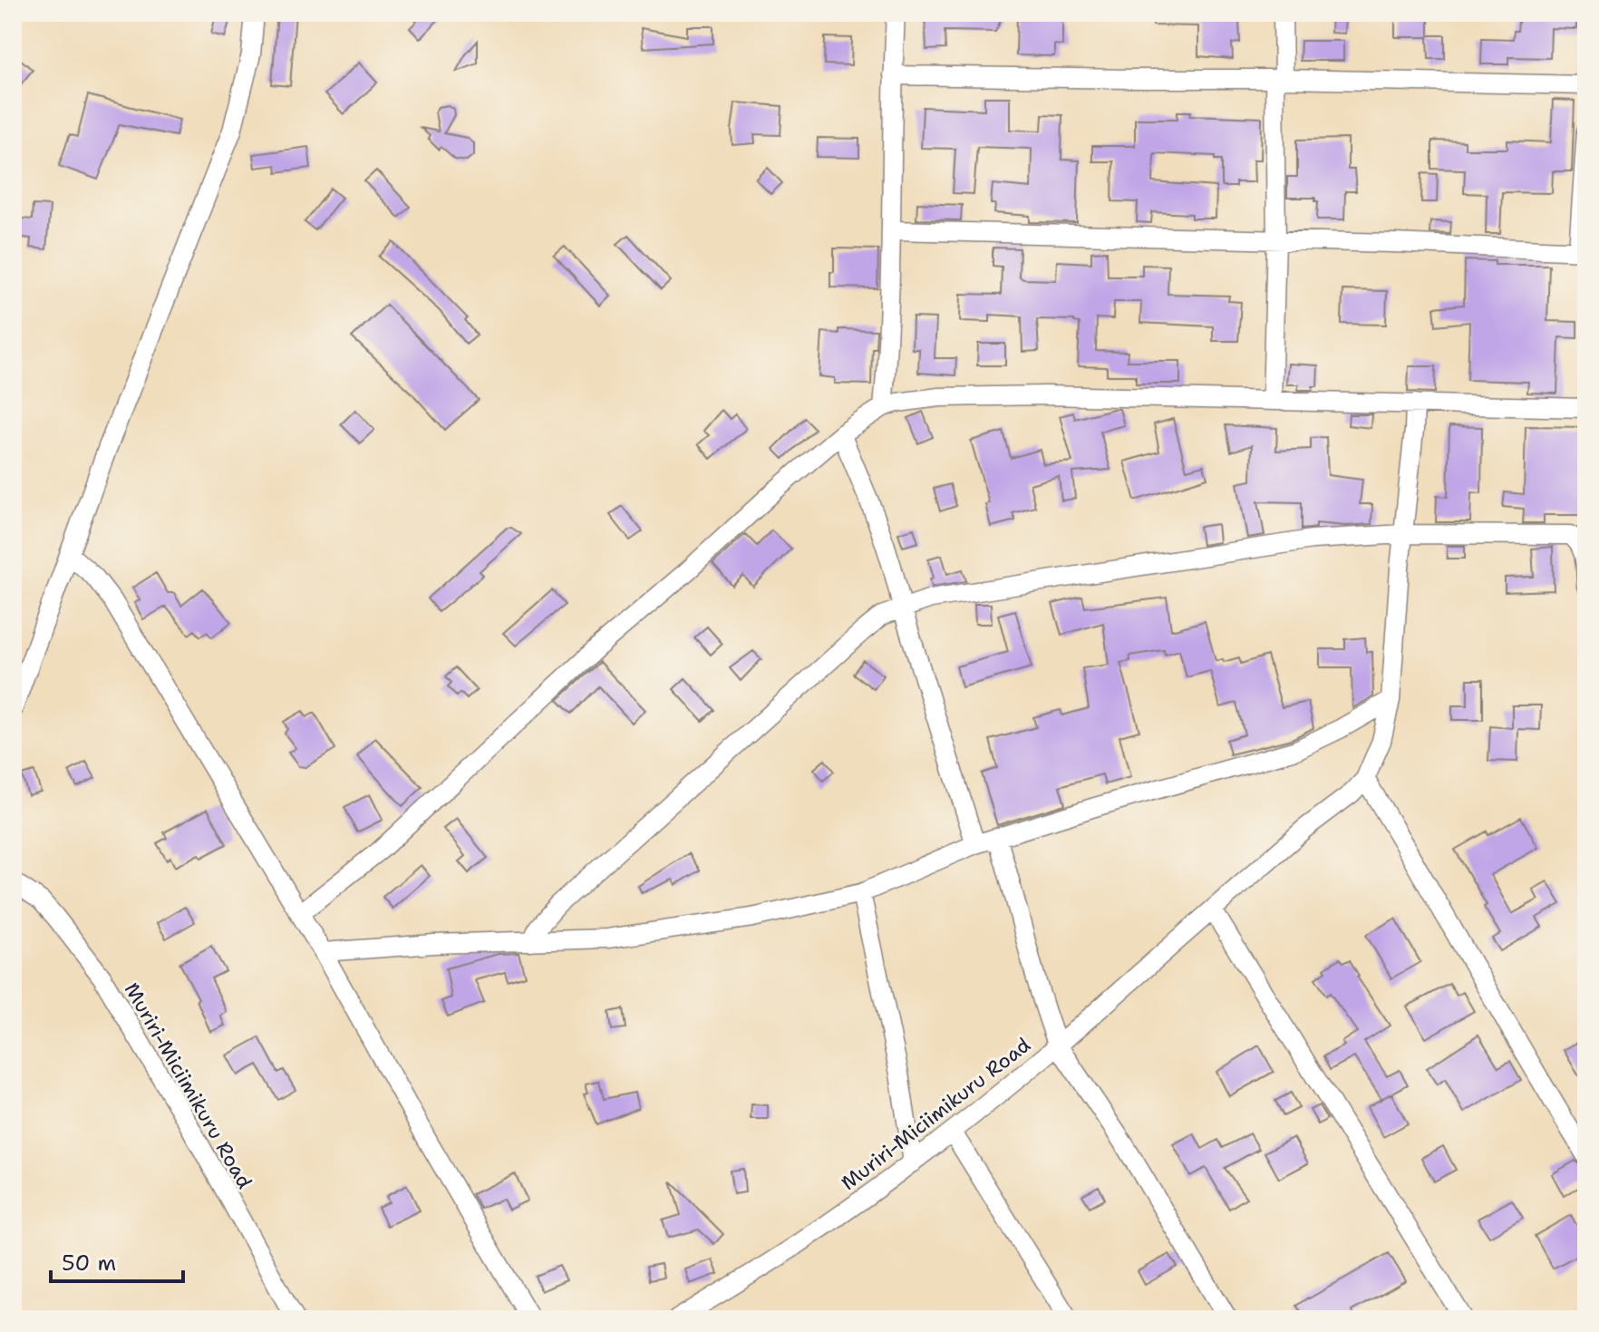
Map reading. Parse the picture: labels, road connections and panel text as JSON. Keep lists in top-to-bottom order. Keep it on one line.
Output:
{"streets":{"street":["Muriri-Miciimikuru Road"]},"scale_bar":"50 m"}
